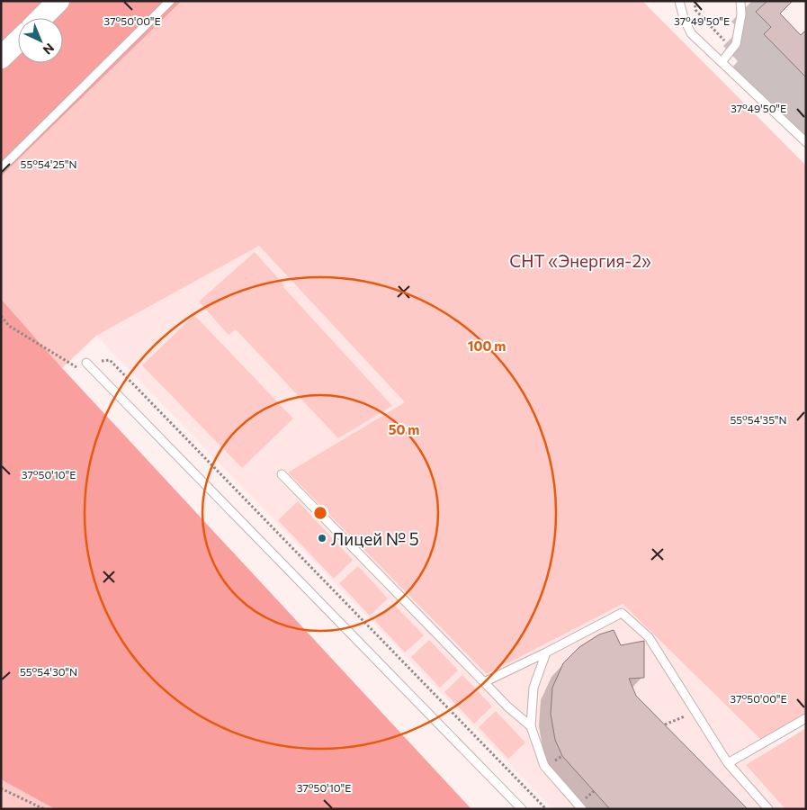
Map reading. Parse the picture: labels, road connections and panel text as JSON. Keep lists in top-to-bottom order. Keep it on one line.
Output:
{"parks":["СНТ «Энергия-2»"],"places":["Лицей № 5"],"north":"bottom right","coordinates":["37°50'00\"E","37°49'50\"E","55°54'25\"N","55°54'35\"N","37°50'10\"E","55°54'30\"N"],"rings":["100 m","50 m"]}
